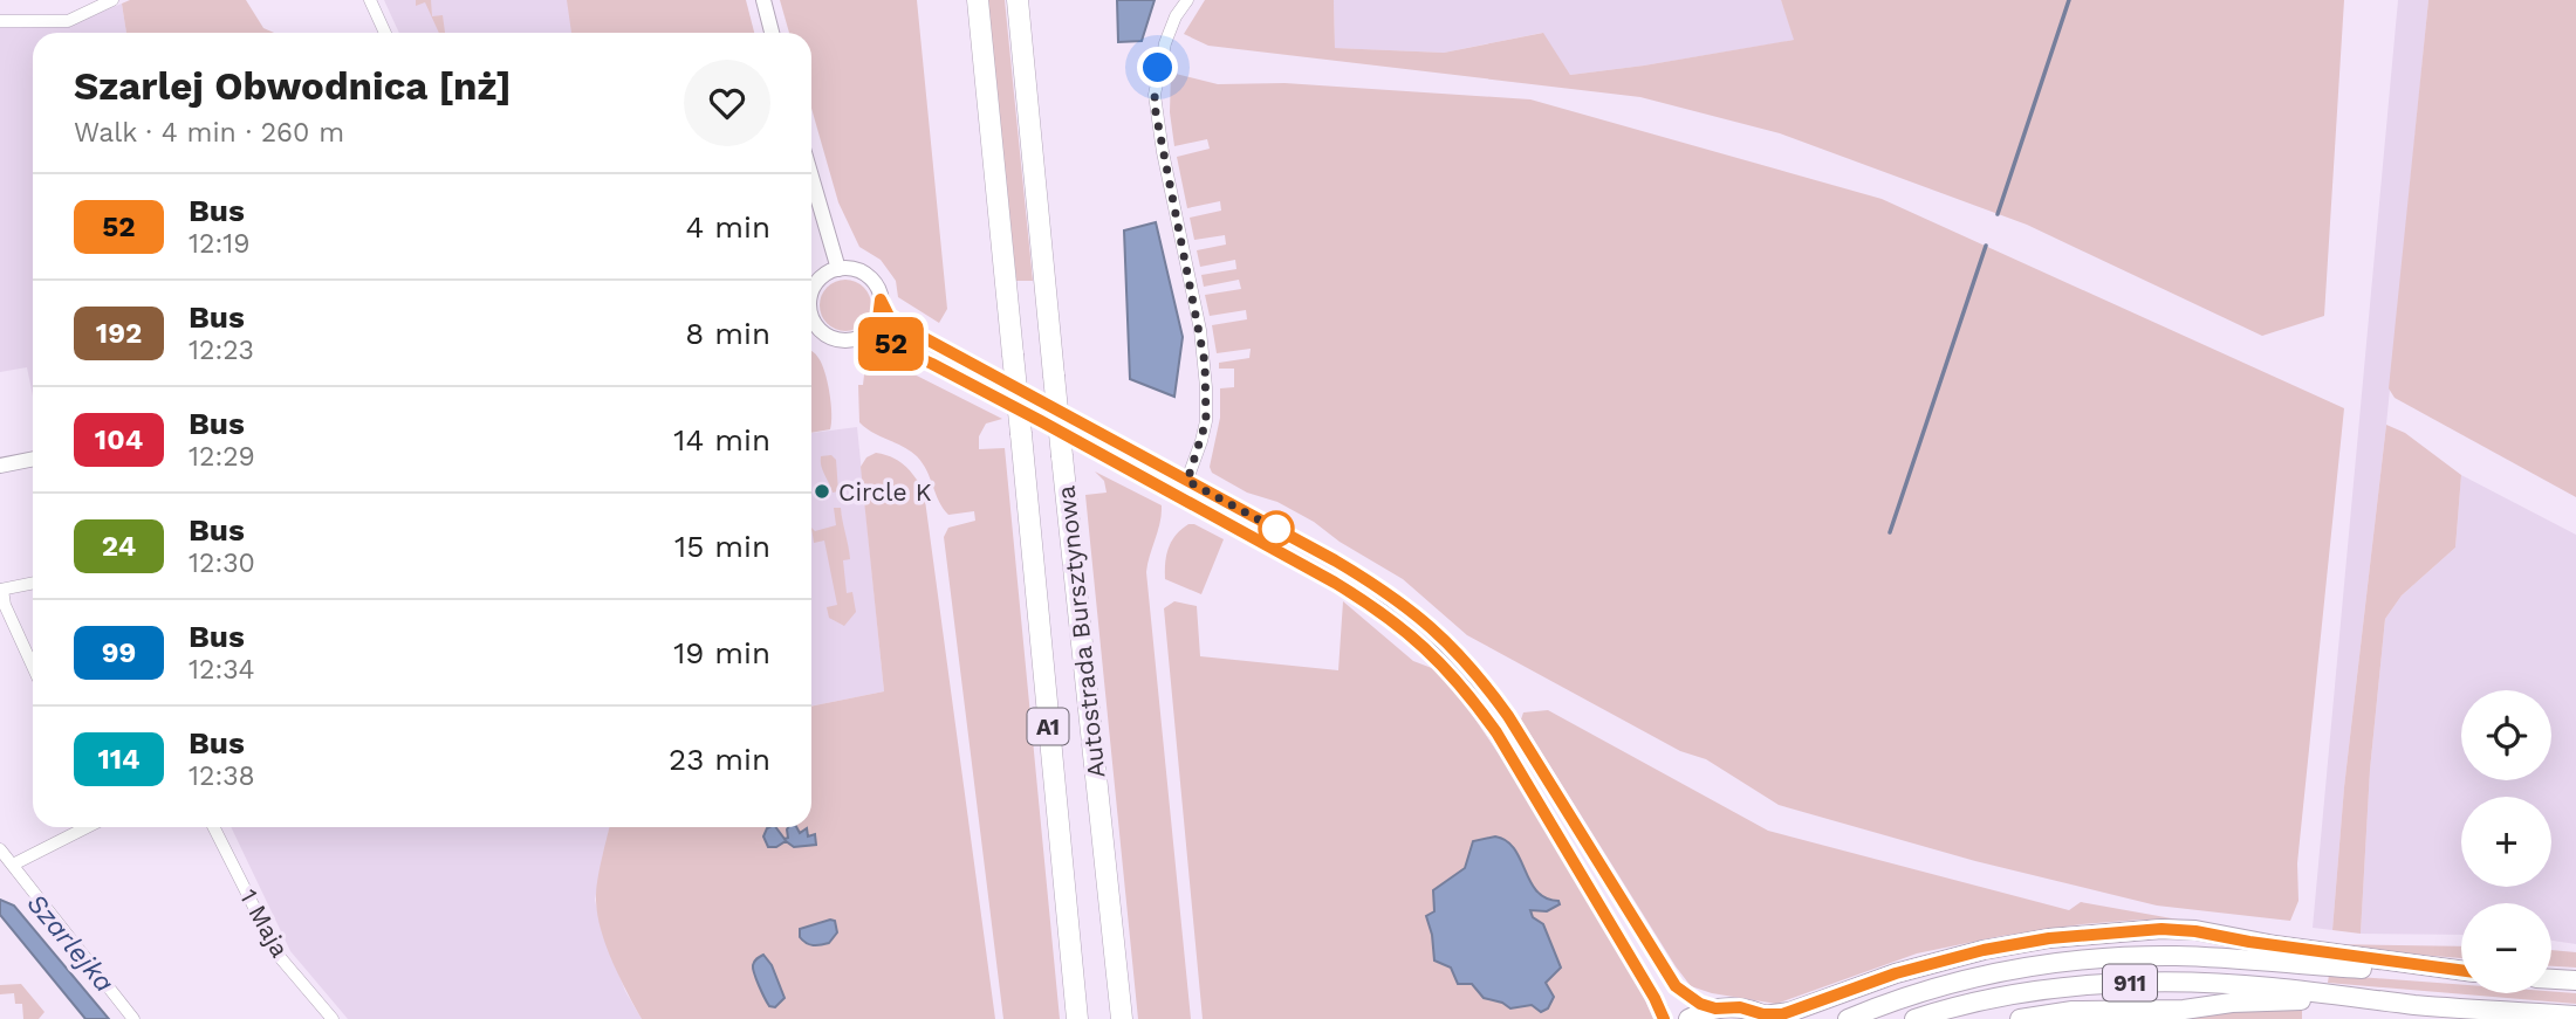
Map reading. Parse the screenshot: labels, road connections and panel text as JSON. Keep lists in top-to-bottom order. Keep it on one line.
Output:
{"streets":{"highway":["Autostrada Bursztynowa","A1"],"main road":["911"],"street":["1 Maja"]},"water":["Szarlejka"],"places":["Circle K"],"lines":["bus line 52"],"page":{"on_map":"52","heading":["Szarlej Obwodnica [nż]","Walk · 4 min · 260 m"],"list":[{"mark":"52","name":"Bus","note":"12:19","value":"4 min"},{"mark":"192","name":"Bus","note":"12:23","value":"8 min"},{"mark":"104","name":"Bus","note":"12:29","value":"14 min"},{"mark":"24","name":"Bus","note":"12:30","value":"15 min"},{"mark":"99","name":"Bus","note":"12:34","value":"19 min"},{"mark":"114","name":"Bus","note":"12:38","value":"23 min"}],"map_buttons":["+","−"]}}
